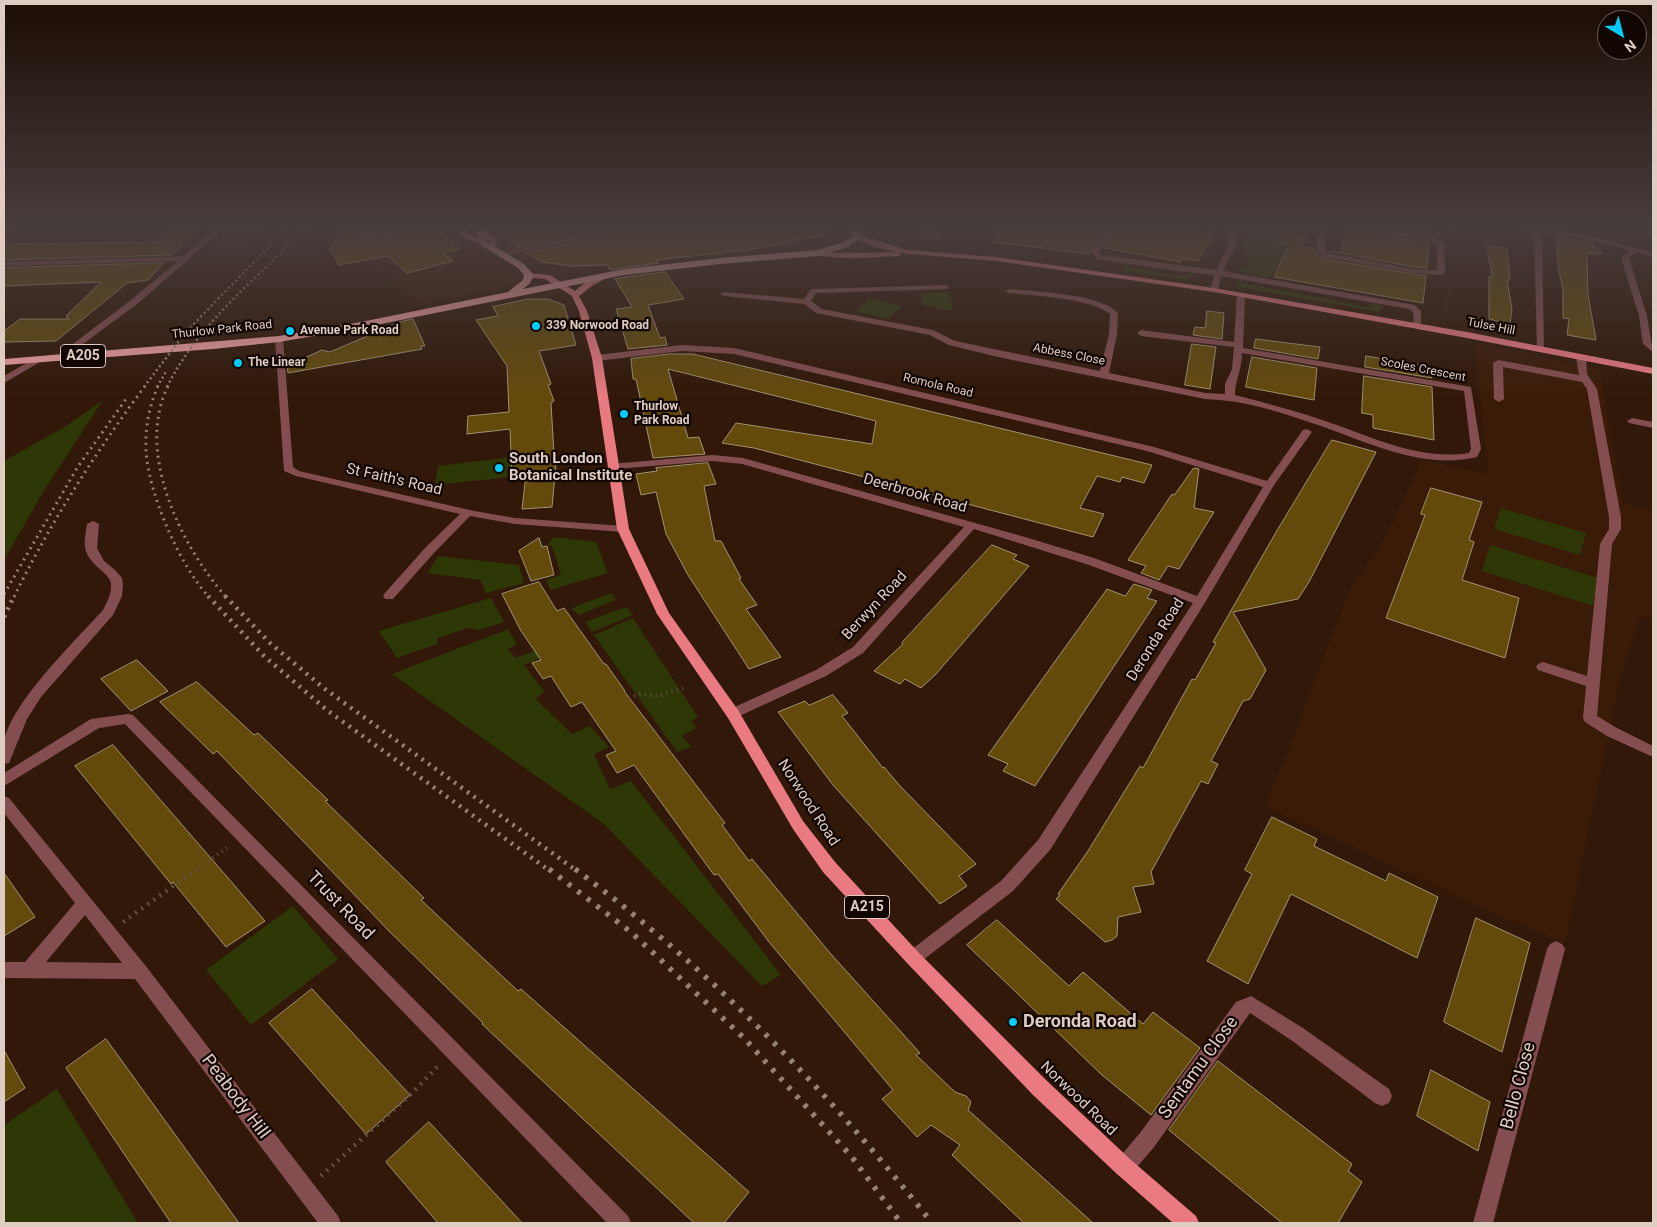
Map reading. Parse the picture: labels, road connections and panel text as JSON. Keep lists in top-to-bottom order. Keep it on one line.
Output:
{"streets":{"highway":["Tulse Hill","Thurlow Park Road","A205"],"main road":["Norwood Road","A215"],"street":["Abbess Close","Scoles Crescent","Romola Road","St Faith's Road","Deerbrook Road","Berwyn Road","Deronda Road","Trust Road","Sentamu Close","Bello Close","Peabody Hill"]},"crossings":[["Tulse Hill","Thurlow Park Road"],["Tulse Hill","Norwood Road"],["Thurlow Park Road","St Faith's Road"],["Thurlow Park Road","Norwood Road"],["Abbess Close","Scoles Crescent"],["Romola Road","Deronda Road"],["Romola Road","Norwood Road"],["St Faith's Road","Norwood Road"],["Deerbrook Road","Berwyn Road"],["Deerbrook Road","Deronda Road"],["Deerbrook Road","Norwood Road"],["Berwyn Road","Norwood Road"],["Deronda Road","Norwood Road"],["Norwood Road","Sentamu Close"]],"places":["339 Norwood Road","Avenue Park Road","The Linear","Thurlow Park Road","South London Botanical Institute","Deronda Road"],"north":"bottom right"}
